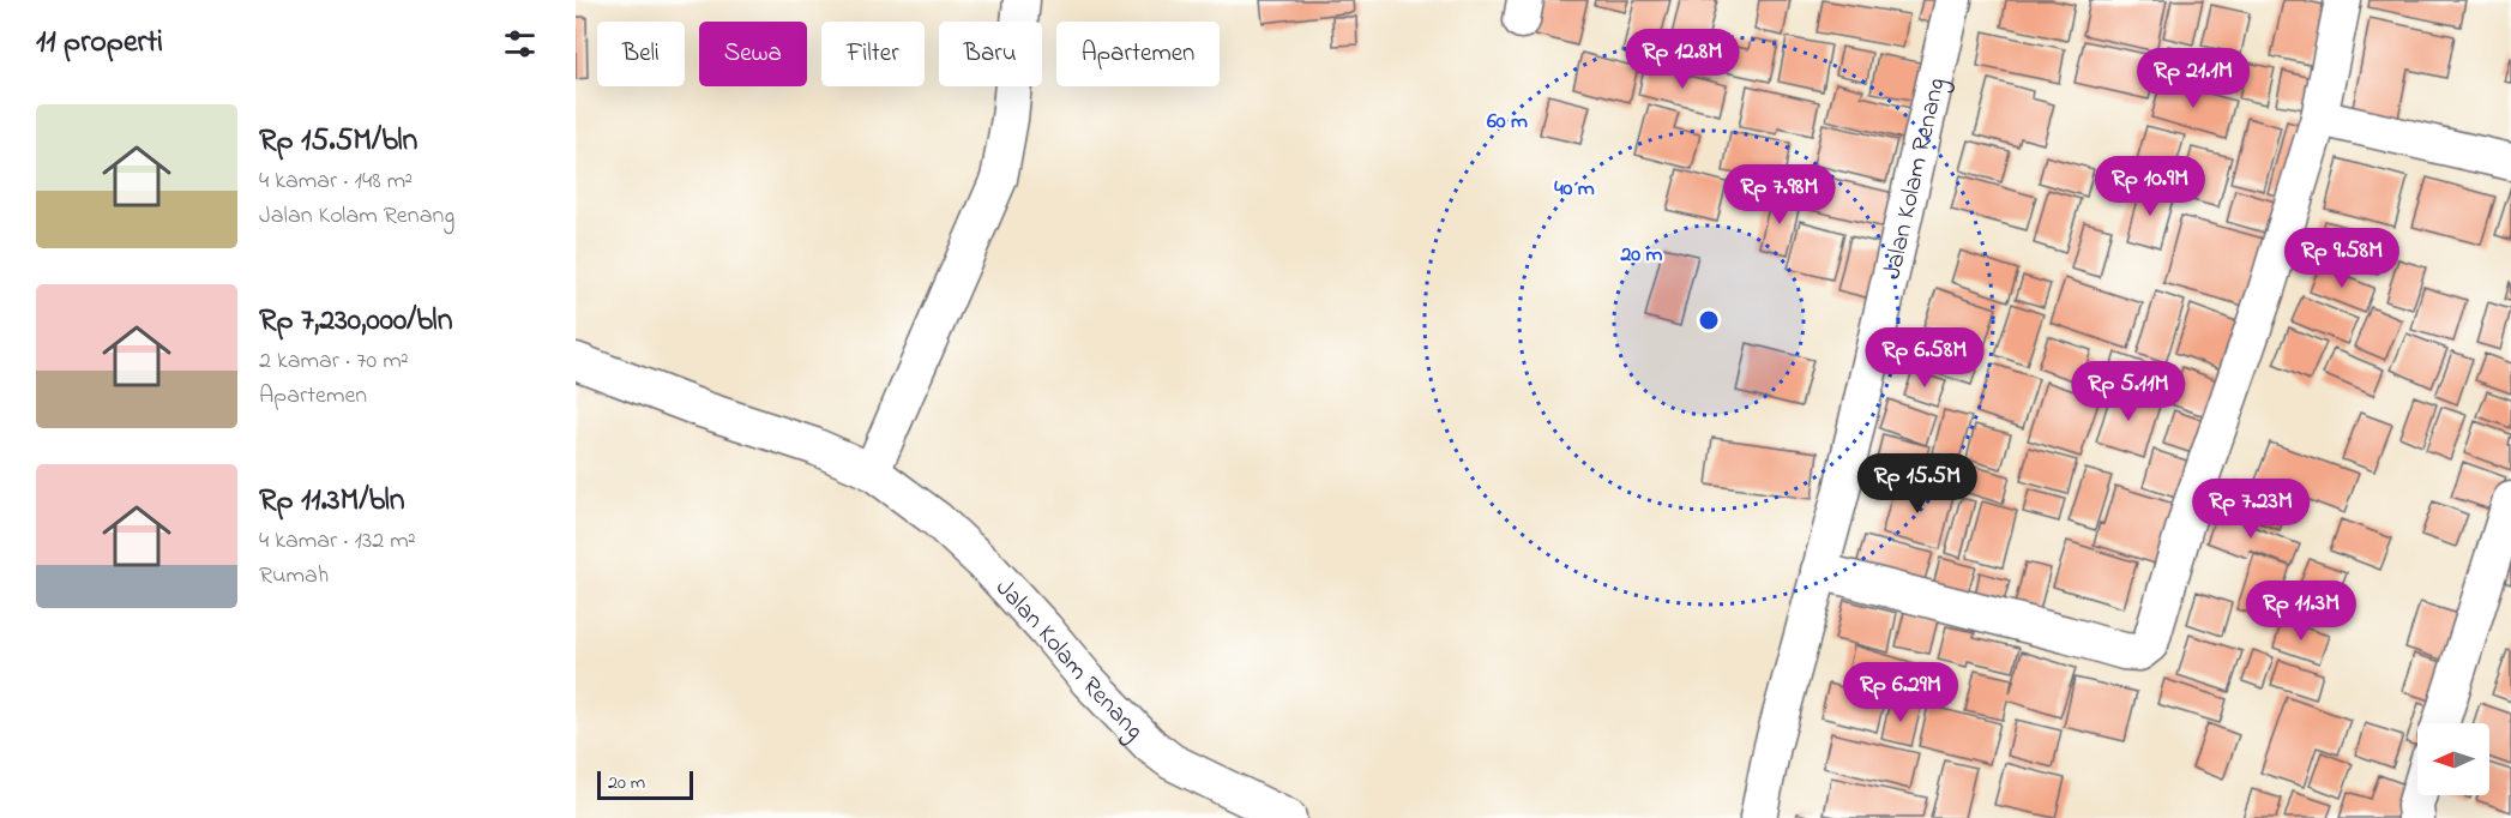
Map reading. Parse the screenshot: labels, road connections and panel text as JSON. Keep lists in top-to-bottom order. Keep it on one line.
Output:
{"streets":{"street":["Jalan Kolam Renang"]},"scale_bar":"20 m","north":"left","page":{"heading":"11 properti","chip":["Beli","Sewa","Filter","Baru","Apartemen"],"price":["Rp 12.8M","Rp 21.1M","Rp 10.9M","Rp 7.98M","Rp 9.58M","Rp 6.58M","Rp 5.11M","Rp 15.5M","Rp 7.23M","Rp 11.3M","Rp 6.29M"],"list":[{"name":"Rp 15.5M/bln","note":"4 kamar · 148 m² · Jalan Kolam Renang"},{"name":"Rp 7,230,000/bln","note":"2 kamar · 70 m² · Apartemen"},{"name":"Rp 11.3M/bln","note":"4 kamar · 132 m² · Rumah"}],"scale":"20 m"},"rings":["60 m","40 m","20 m"]}
